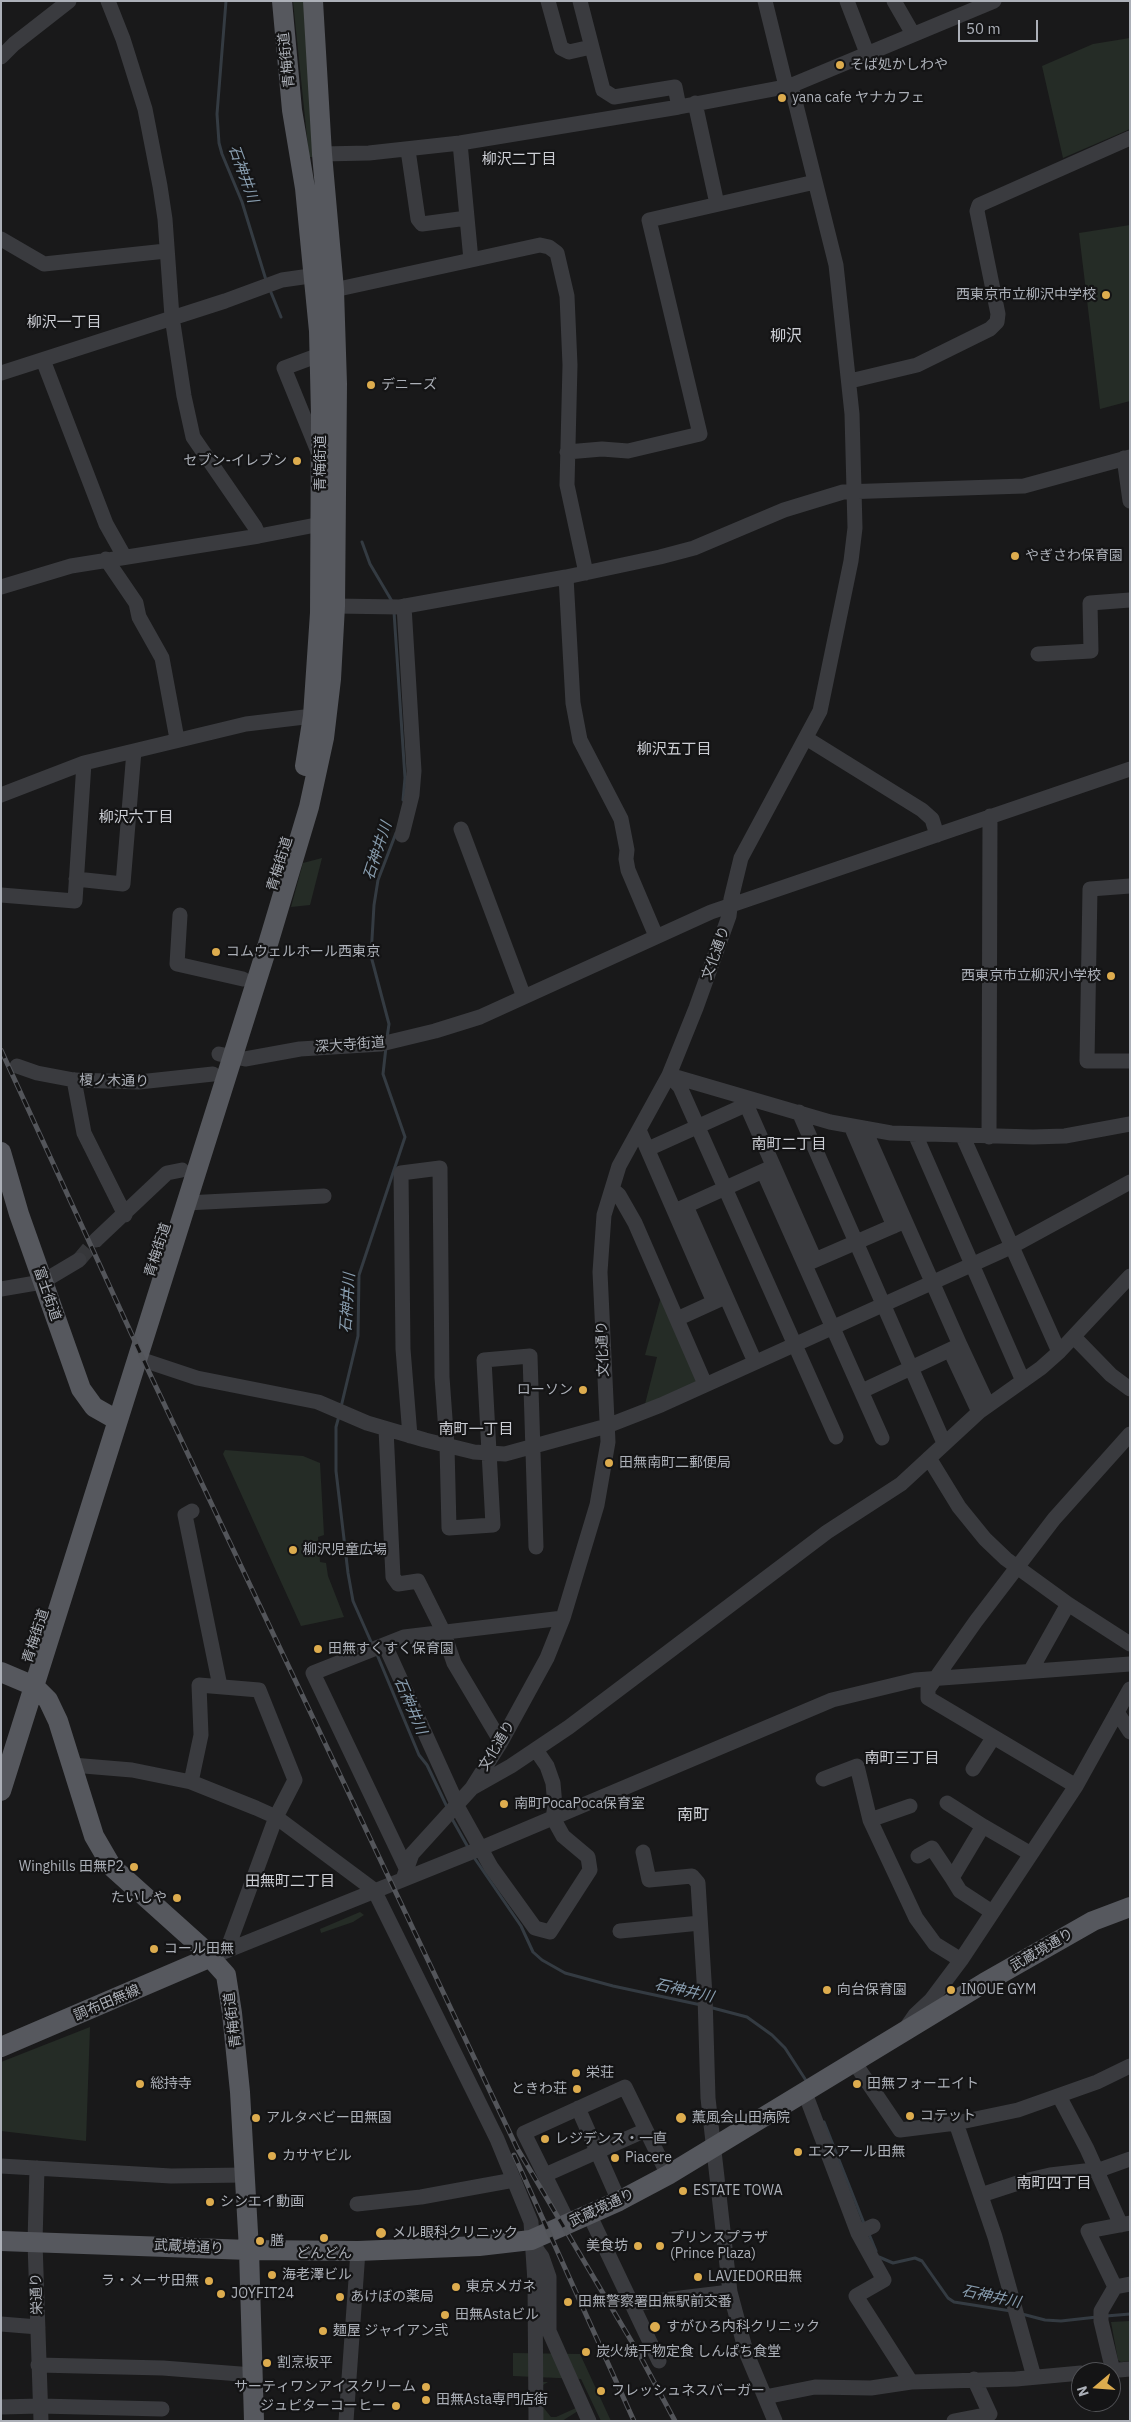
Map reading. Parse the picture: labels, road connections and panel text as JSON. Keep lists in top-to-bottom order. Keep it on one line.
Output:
{"streets":{"main road":["青梅街道","富士街道","武蔵境通り","調布田無線"],"street":["文化通り","深大寺街道","榎ノ木通り","栄通り"]},"crossings":[["青梅街道","深大寺街道"],["青梅街道","榎ノ木通り"],["青梅街道","富士街道"],["青梅街道","武蔵境通り"],["青梅街道","調布田無線"],["武蔵境通り","栄通り"]],"districts":["柳沢二丁目","柳沢一丁目","柳沢","柳沢五丁目","柳沢六丁目","南町二丁目","南町一丁目","南町三丁目","南町","田無町二丁目","南町四丁目"],"water":["石神井川"],"places":["そば処かしわや","yana cafe ヤナカフェ","西東京市立柳沢中学校","デニーズ","セブン-イレブン","やぎさわ保育園","コムウェルホール西東京","西東京市立柳沢小学校","ローソン","田無南町二郵便局","柳沢児童広場","田無すくすく保育園","南町PocaPoca保育室","Winghills 田無P2","たいしや","コール田無","向台保育園","INOUE GYM","栄荘","総持寺","田無フォーエイト","ときわ荘","コテット","アルタベビー田無園","薫風会山田病院","レジデンス・一直","エスアール田無","カサヤビル","Piacere","ESTATE TOWA","シンエイ動画","メル眼科クリニック","どんどん","膳","美食坊","プリンスプラザ (Prince Plaza)","海老澤ビル","LAVIEDOR田無","ラ・メーサ田無","東京メガネ","JOYFIT24","あけぼの薬局","田無警察署田無駅前交番","田無Astaビル","すがひろ内科クリニック","麺屋 ジャイアン弐","炭火焼干物定食 しんぱち食堂","割烹坂平","サーティワンアイスクリーム","フレッシュネスバーガー","田無Asta専門店街","ジュピターコーヒー"],"scale_bar":"50 m","north":"left"}
